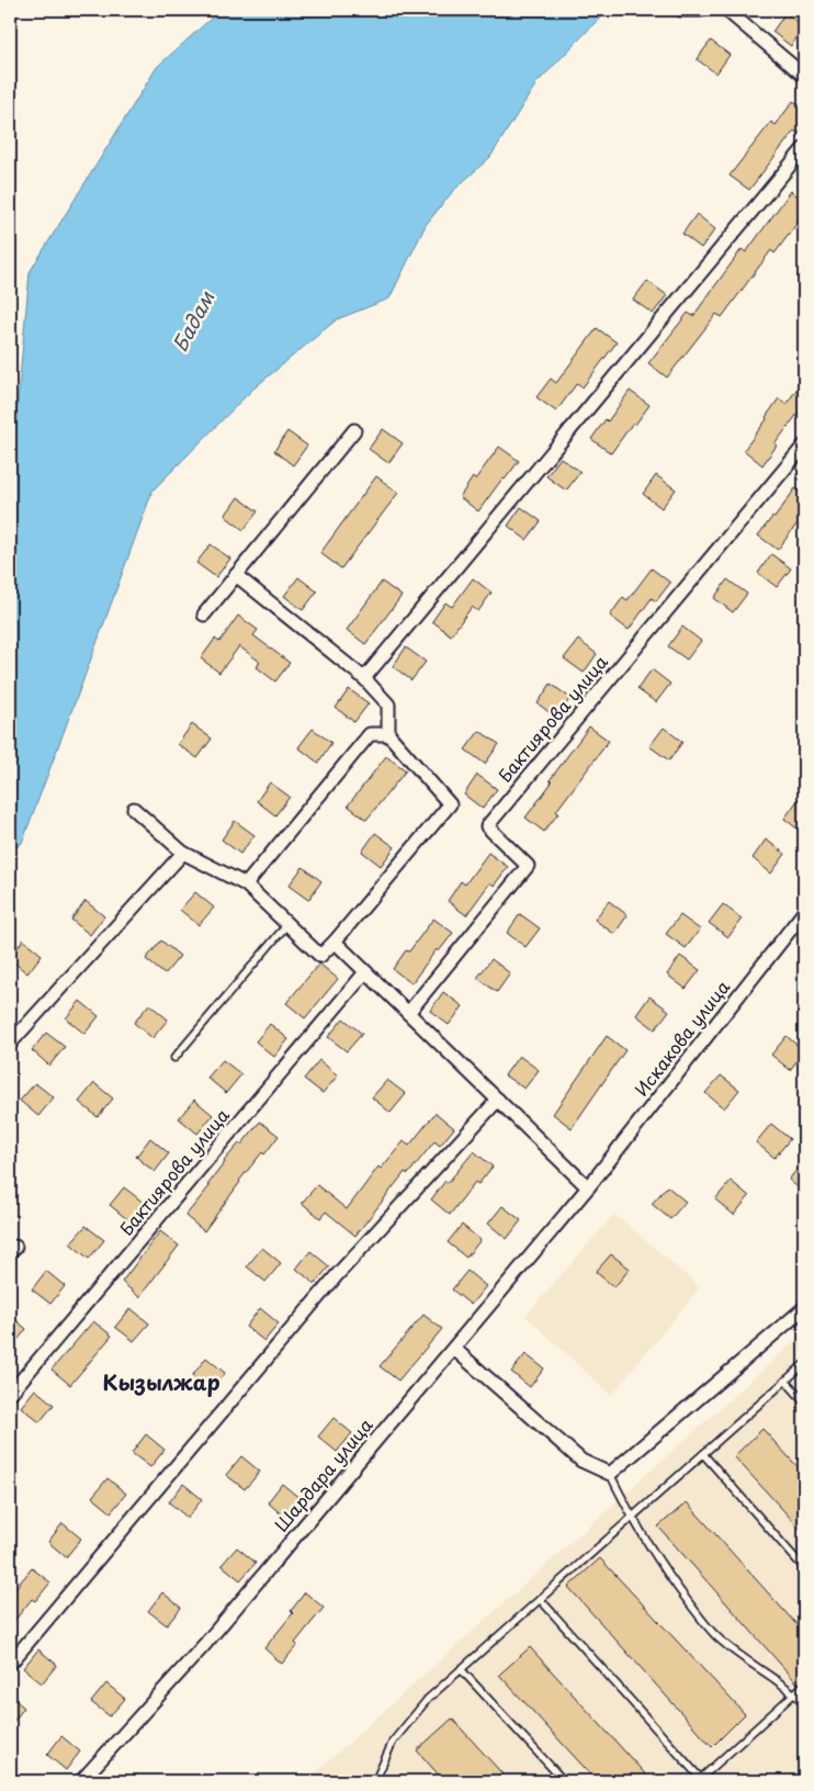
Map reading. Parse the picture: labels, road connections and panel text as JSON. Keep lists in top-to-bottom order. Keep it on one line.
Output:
{"streets":{"street":["Бактиярова улица","Искакова улица","Шардара улица"]},"crossings":[["Искакова улица","Шардара улица"]],"districts":["Кызылжар"],"water":["Бадам"]}
